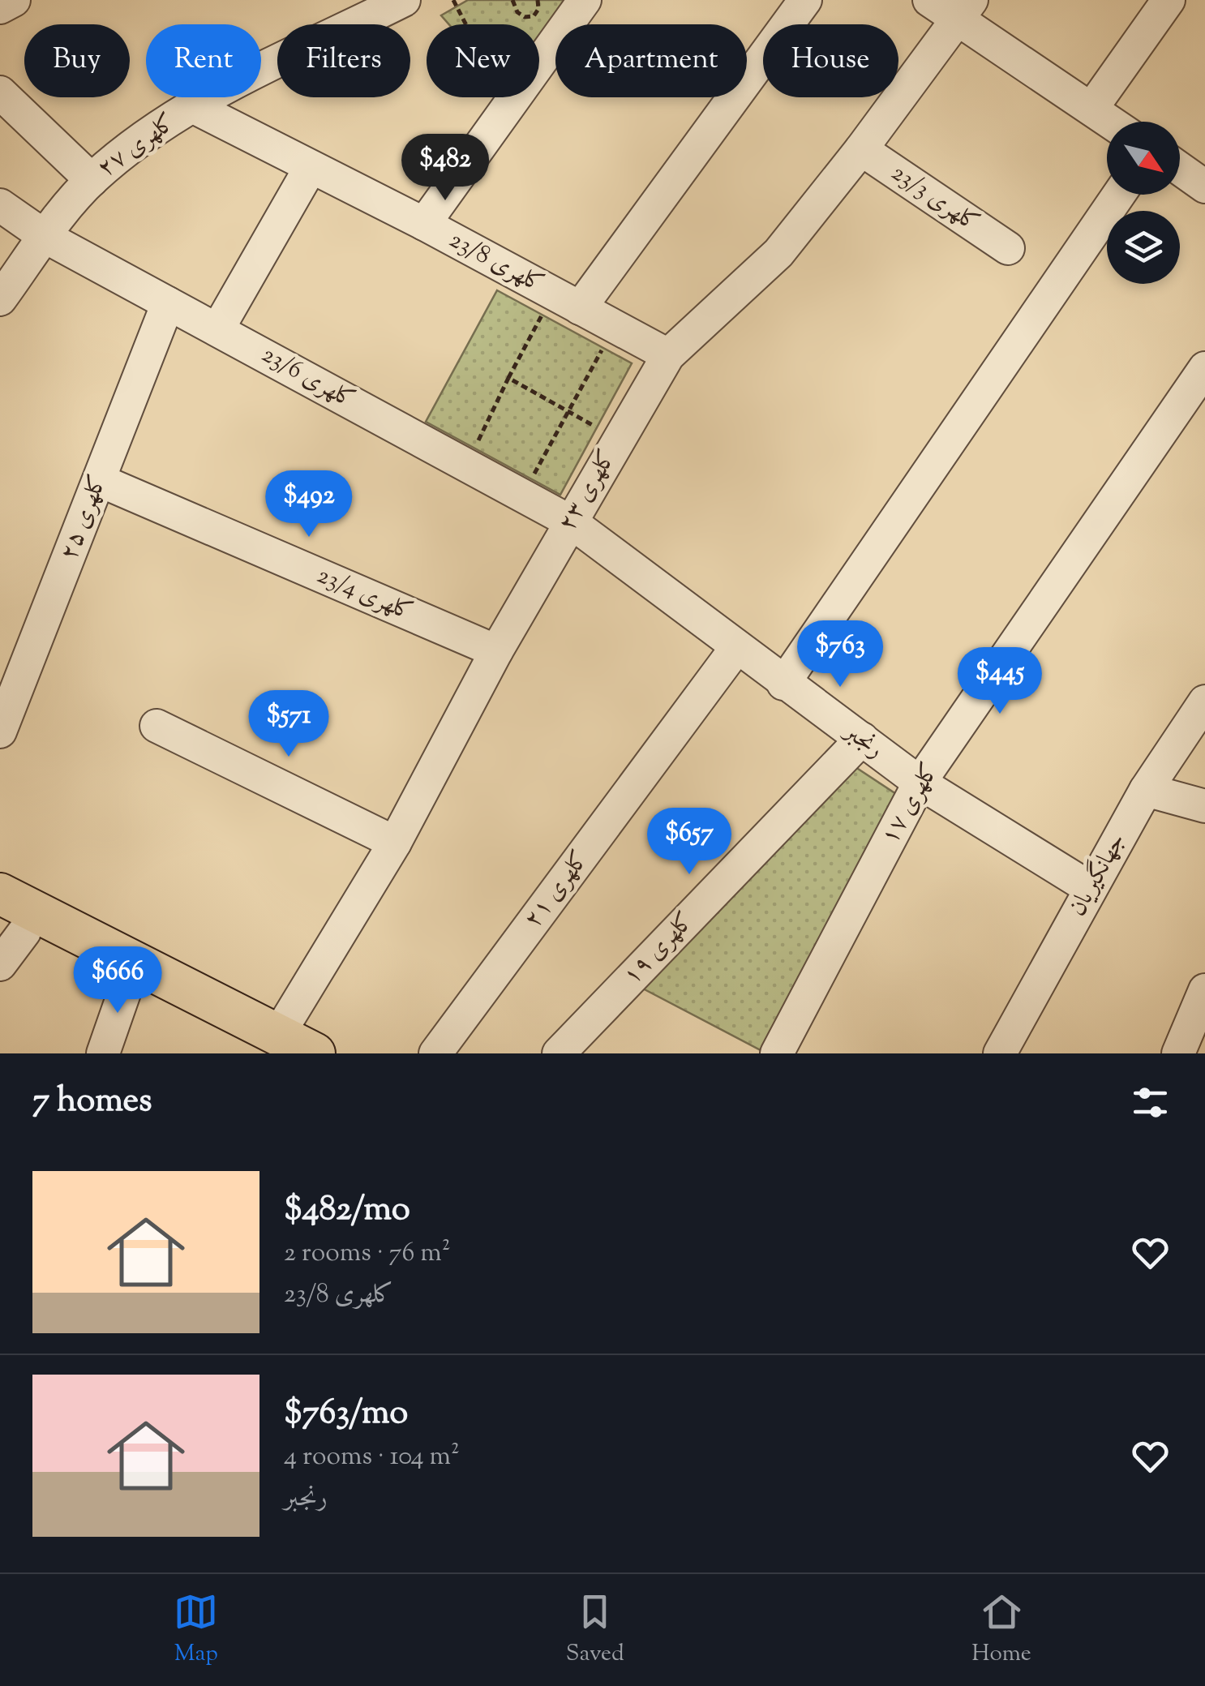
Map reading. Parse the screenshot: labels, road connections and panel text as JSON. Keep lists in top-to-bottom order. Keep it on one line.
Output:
{"streets":{"street":["کلهری ۲۷","کلهری 23/3","کلهری 23/8","کلهری 23/6","کلهری ۲۳","کلهری ۲۵","کلهری 23/4","رنجبر","کلهری ۱۷","جهانگیریان","کلهری ۲۱","کلهری ۱۹"]},"crossings":[["کلهری ۲۷","کلهری 23/8"],["کلهری ۲۷","کلهری 23/6"],["کلهری 23/3","کلهری ۲۳"],["کلهری 23/8","کلهری ۲۳"],["کلهری 23/6","کلهری ۲۳"],["کلهری 23/6","کلهری ۲۵"],["کلهری 23/6","رنجبر"],["کلهری ۲۳","کلهری 23/4"],["کلهری ۲۳","رنجبر"],["کلهری ۲۵","کلهری 23/4"],["رنجبر","کلهری ۱۷"],["رنجبر","جهانگیریان"],["رنجبر","کلهری ۲۱"],["رنجبر","کلهری ۱۹"]],"north":"bottom right","page":{"chip":["Buy","Rent","Filters","New","Apartment","House"],"price":["$482","$492","$763","$445","$571","$657","$666"],"heading":"7 homes","list":[{"name":"$482/mo","note":"2 rooms · 76 m² · کلهری 23/8"},{"name":"$763/mo","note":"4 rooms · 104 m² · رنجبر"}],"tabs":["Map","Saved","Home"]}}
